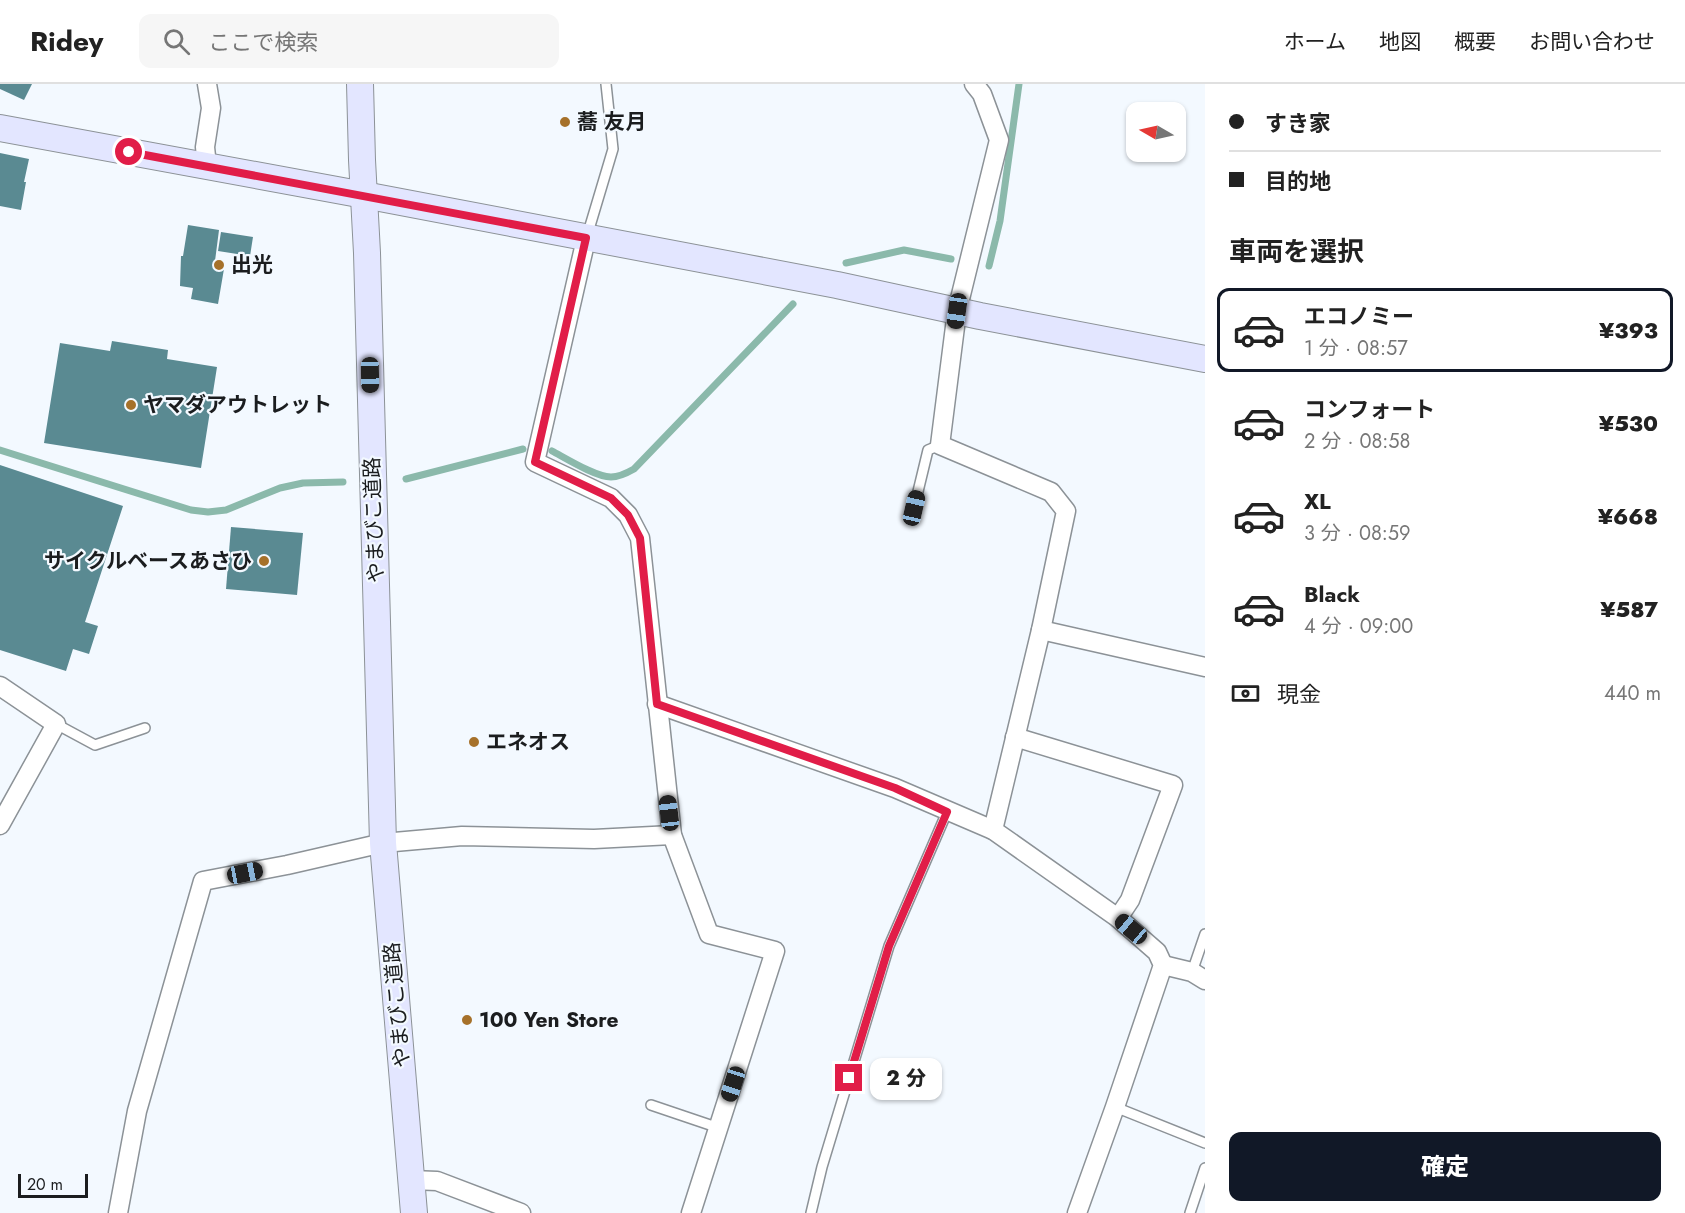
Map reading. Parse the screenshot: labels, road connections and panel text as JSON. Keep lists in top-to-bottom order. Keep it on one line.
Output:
{"streets":{"street":["やまびこ道路"]},"places":["蕎 友月","出光","ヤマダアウトレット","サイクルベースあさひ","エネオス","100 Yen Store"],"scale_bar":"20 m","north":"left","page":{"header":"Ridey","search":"ここで検索","nav":["ホーム","地図","概要","お問い合わせ"],"banner":["すき家","目的地"],"heading":"車両を選択","list":[{"name":"エコノミー","note":"1 分 · 08:57","value":"¥393"},{"name":"コンフォート","note":"2 分 · 08:58","value":"¥530"},{"name":"XL","note":"3 分 · 08:59","value":"¥668"},{"name":"Black","note":"4 分 · 09:00","value":"¥587"}],"pay":["現金","440 m"],"bubble":"2 分","buttons":"確定","scale":"20 m"}}
